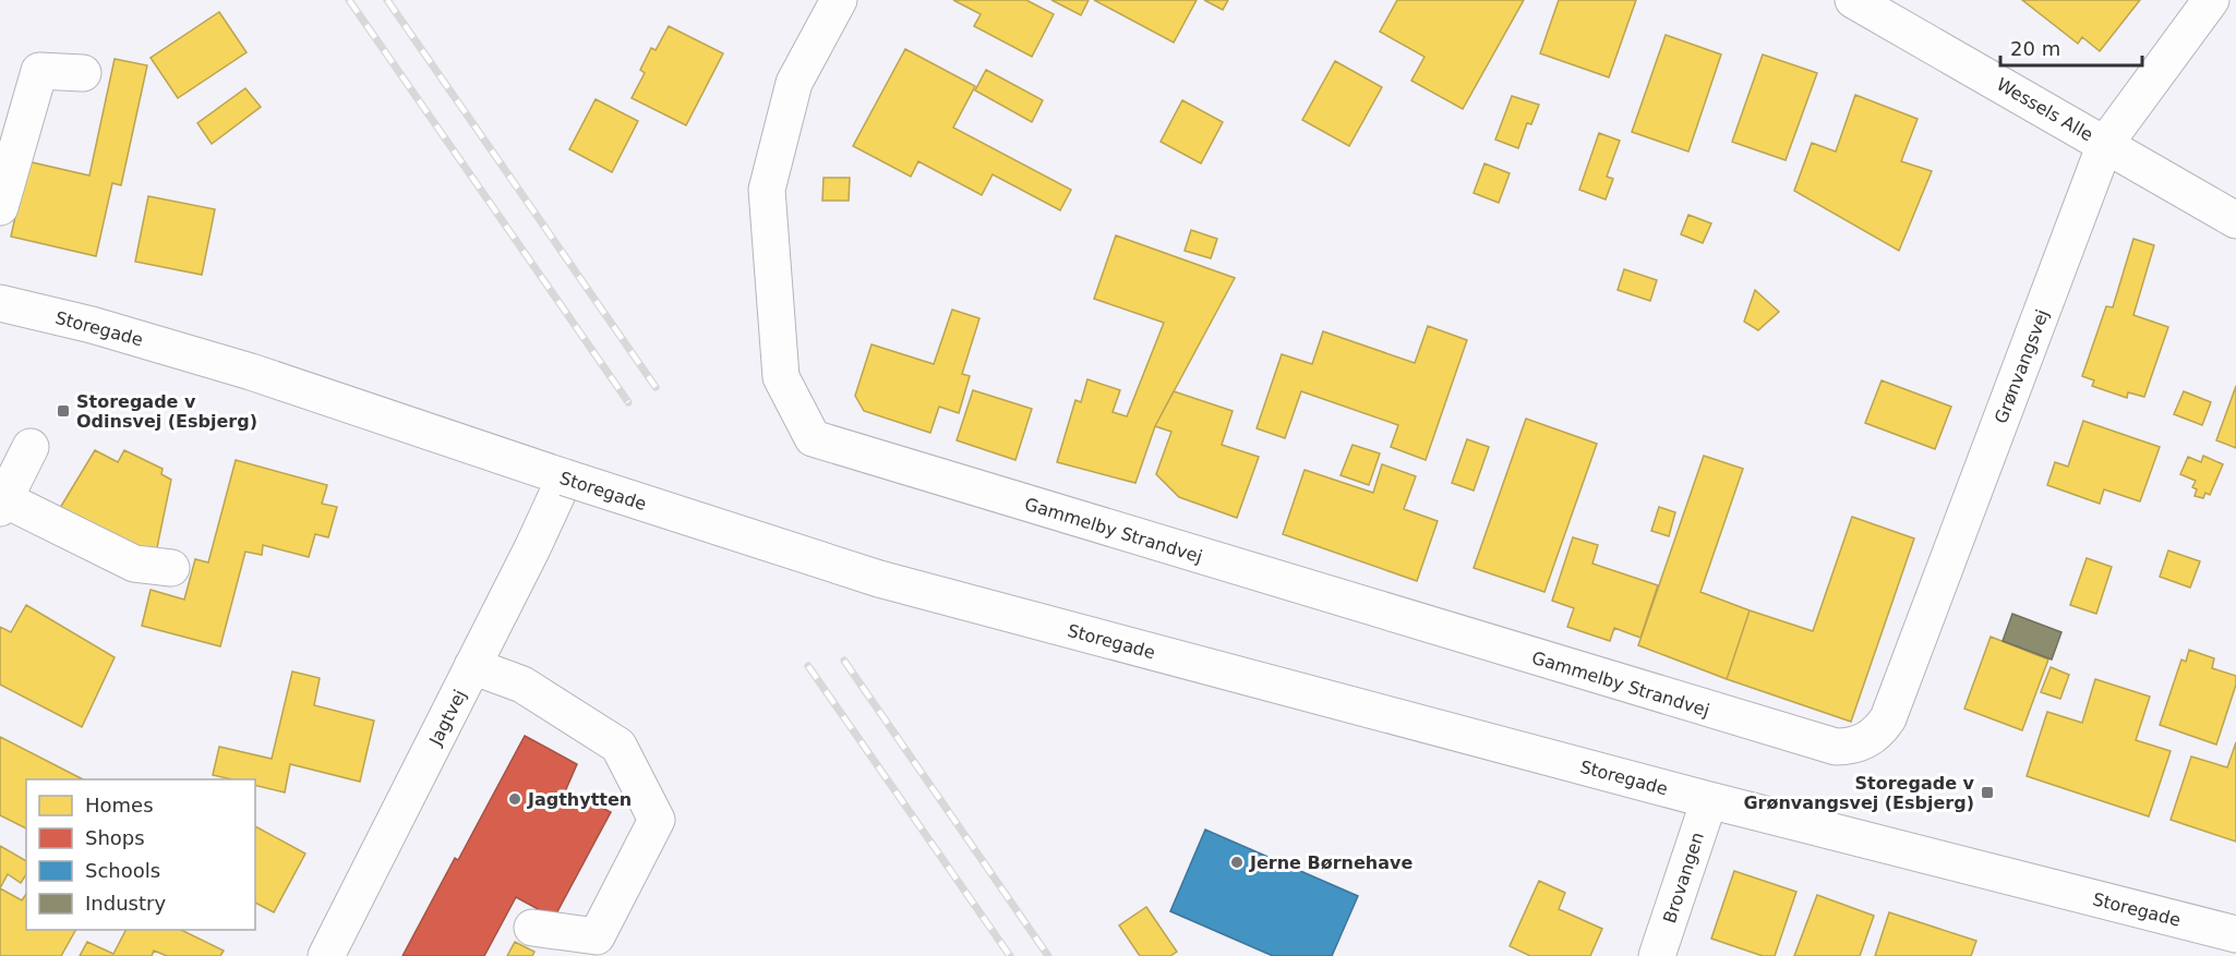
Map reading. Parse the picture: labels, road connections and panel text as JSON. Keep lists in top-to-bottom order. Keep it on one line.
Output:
{"streets":{"street":["Wessels Alle","Storegade","Grønvangsvej","Gammelby Strandvej","Jagtvej","Brovangen"]},"crossings":[["Wessels Alle","Grønvangsvej"],["Storegade","Jagtvej"],["Storegade","Brovangen"],["Grønvangsvej","Gammelby Strandvej"]],"places":{"transit":["Storegade v Odinsvej (Esbjerg)","Storegade v Grønvangsvej (Esbjerg)"],"other":["Jagthytten","Jerne Børnehave"]},"legend":["Homes","Shops","Schools","Industry"],"scale_bar":"20 m"}
